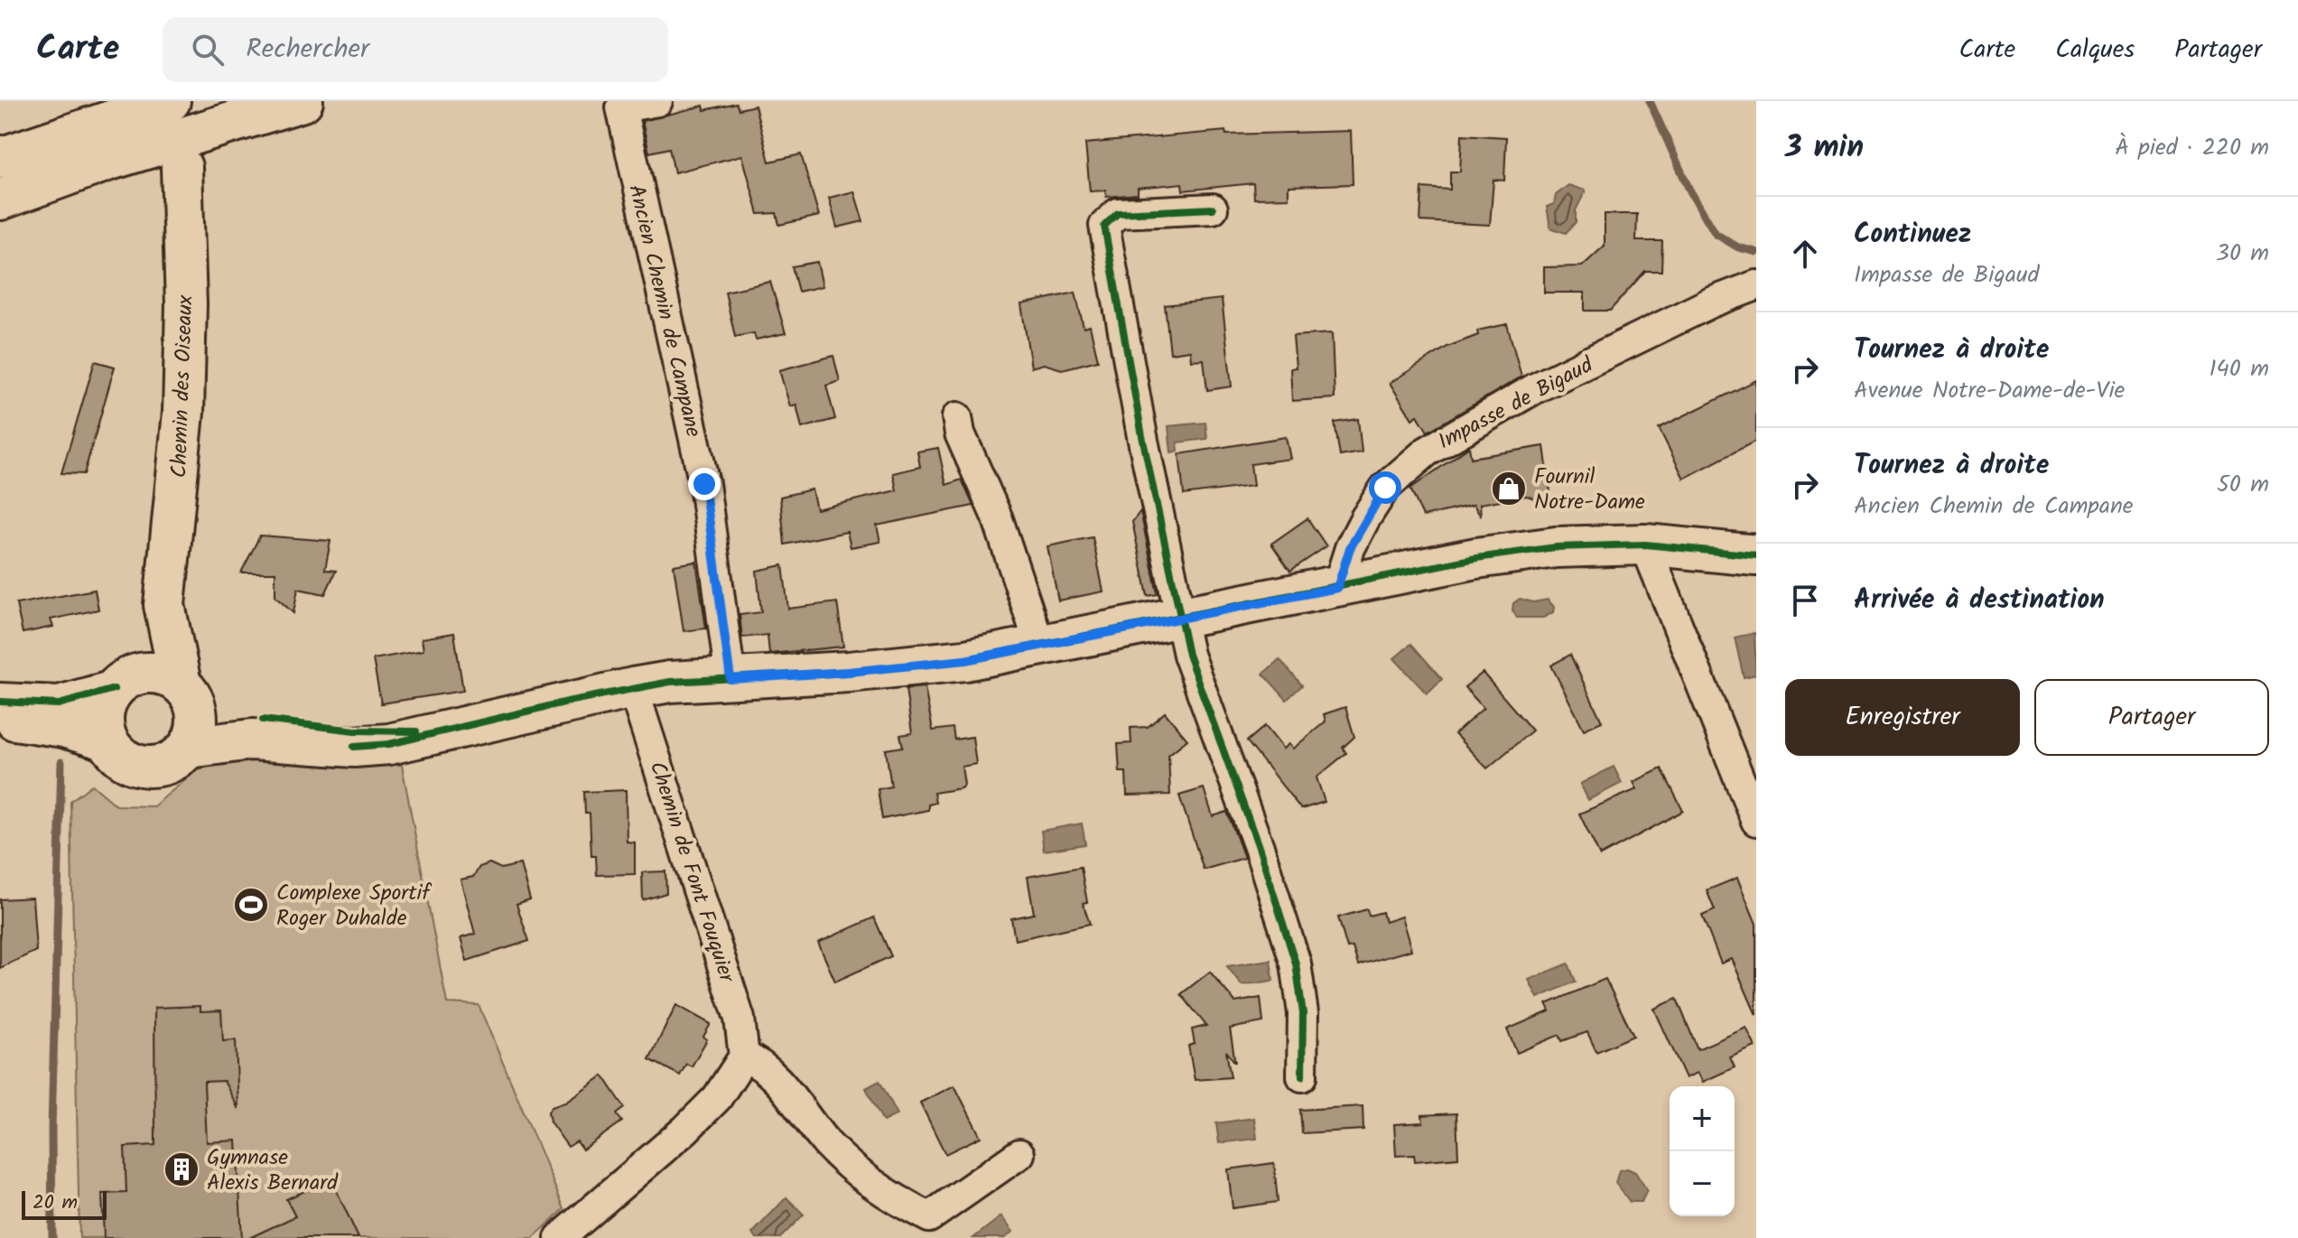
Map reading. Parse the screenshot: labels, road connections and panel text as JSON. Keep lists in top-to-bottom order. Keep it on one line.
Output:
{"streets":{"main road":["Chemin des Oiseaux"],"street":["Ancien Chemin de Campane","Impasse de Bigaud","Chemin de Font Fouquier"]},"places":{"shop":["Fournil Notre-Dame"],"sports":["Complexe Sportif Roger Duhalde"],"building":["Gymnase Alexis Bernard"]},"scale_bar":"20 m","page":{"header":"Carte","search":"Rechercher","nav":["Carte","Calques","Partager"],"heading":["3 min","À pied · 220 m"],"list":[["Continuez","Impasse de Bigaud","30 m"],["Tournez à droite","Avenue Notre-Dame-de-Vie","140 m"],["Tournez à droite","Ancien Chemin de Campane","50 m"],"Arrivée à destination"],"buttons":["Enregistrer","Partager"],"map_buttons":["+","−"],"scale":"20 m"}}
